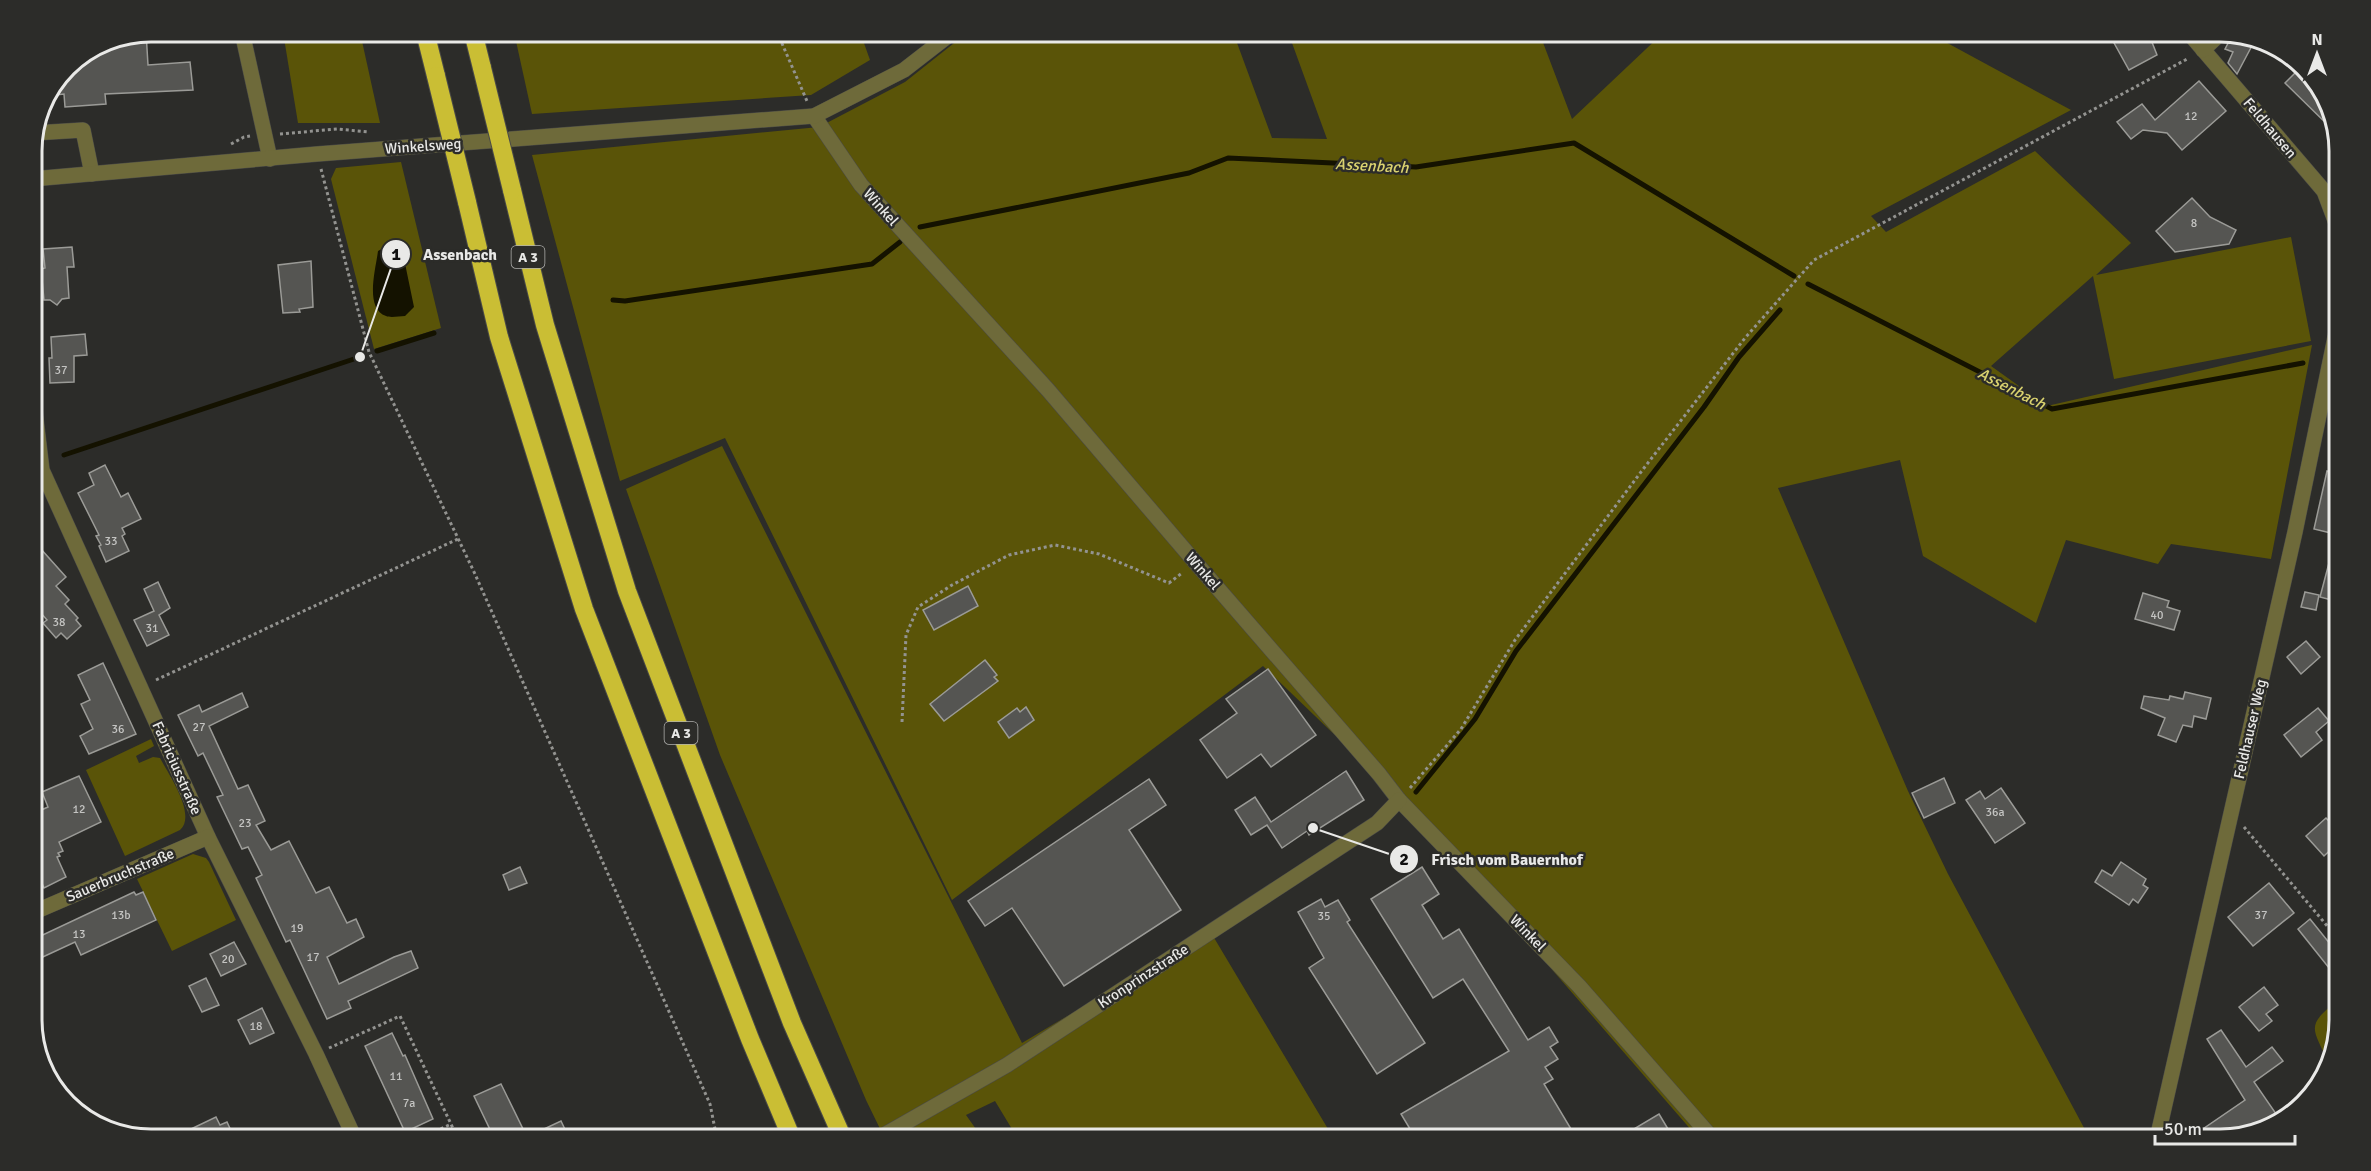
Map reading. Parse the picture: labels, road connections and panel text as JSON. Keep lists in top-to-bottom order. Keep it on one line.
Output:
{"streets":{"highway":["A 3"],"street":["Feldhausen","Winkelsweg","Winkel","Feldhauser Weg","Fabriciusstraße","Sauerbruchstraße","Kronprinzstraße"]},"crossings":[["Winkelsweg","Winkel"],["Winkel","Kronprinzstraße"],["Fabriciusstraße","Sauerbruchstraße"]],"water":["Assenbach"],"places":["Assenbach","Frisch vom Bauernhof"],"house_numbers":["12","8","37","33","40","38","31","27","36","12","36a","23","13b","37","35","19","13","17","20","18","11","7a"],"scale_bar":"50 m","north":"top"}
